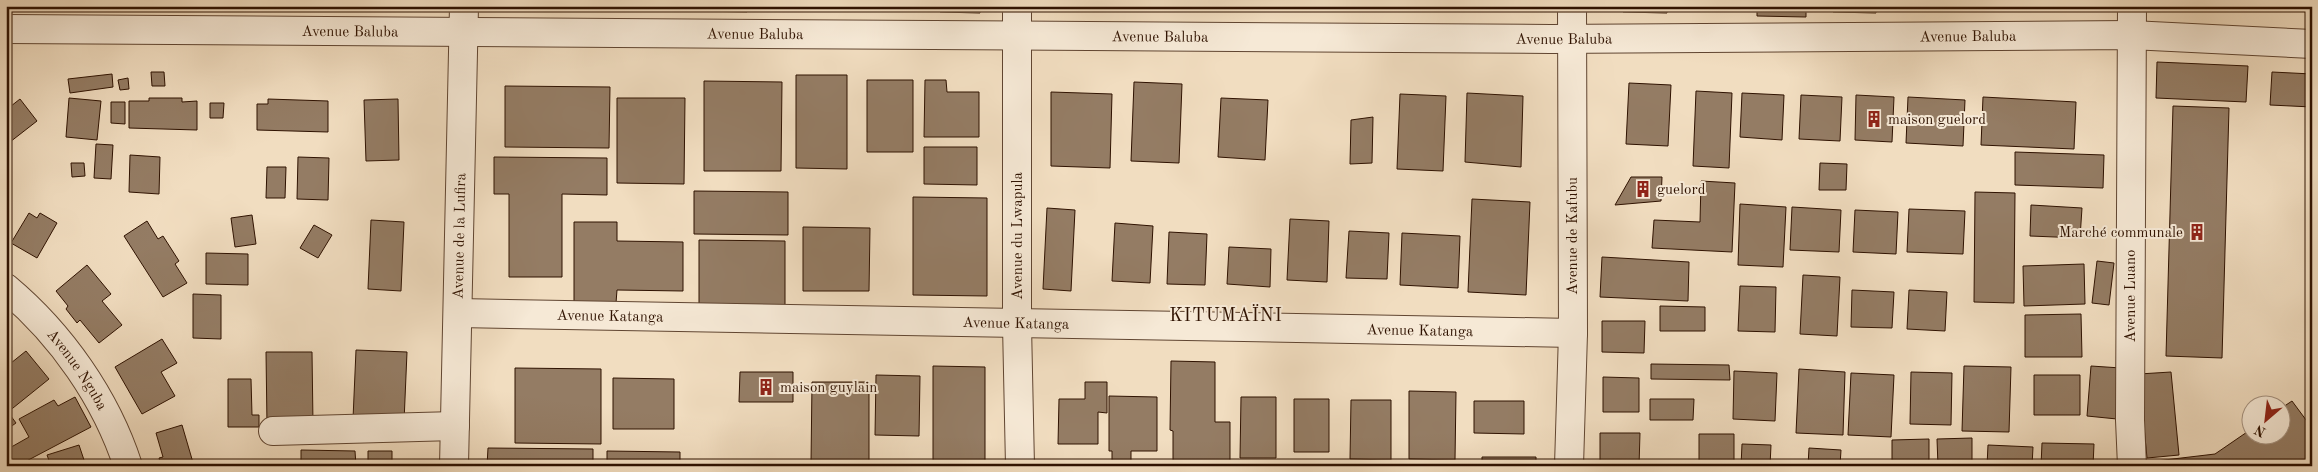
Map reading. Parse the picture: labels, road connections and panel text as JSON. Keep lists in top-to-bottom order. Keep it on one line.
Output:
{"streets":{"street":["Avenue Baluba","Avenue de la Lufira","Avenue du Lwapula","Avenue de Kafubu","Avenue Luano","Avenue Katanga","Avenue Nguba"]},"crossings":[["Avenue Baluba","Avenue de la Lufira"],["Avenue Baluba","Avenue du Lwapula"],["Avenue Baluba","Avenue de Kafubu"],["Avenue Baluba","Avenue Luano"],["Avenue de la Lufira","Avenue Katanga"],["Avenue du Lwapula","Avenue Katanga"],["Avenue de Kafubu","Avenue Katanga"]],"districts":["KITUMAÏNI"],"places":{"building":["maison guelord","guelord","Marché communale","maison guylain"]},"north":"bottom left"}
